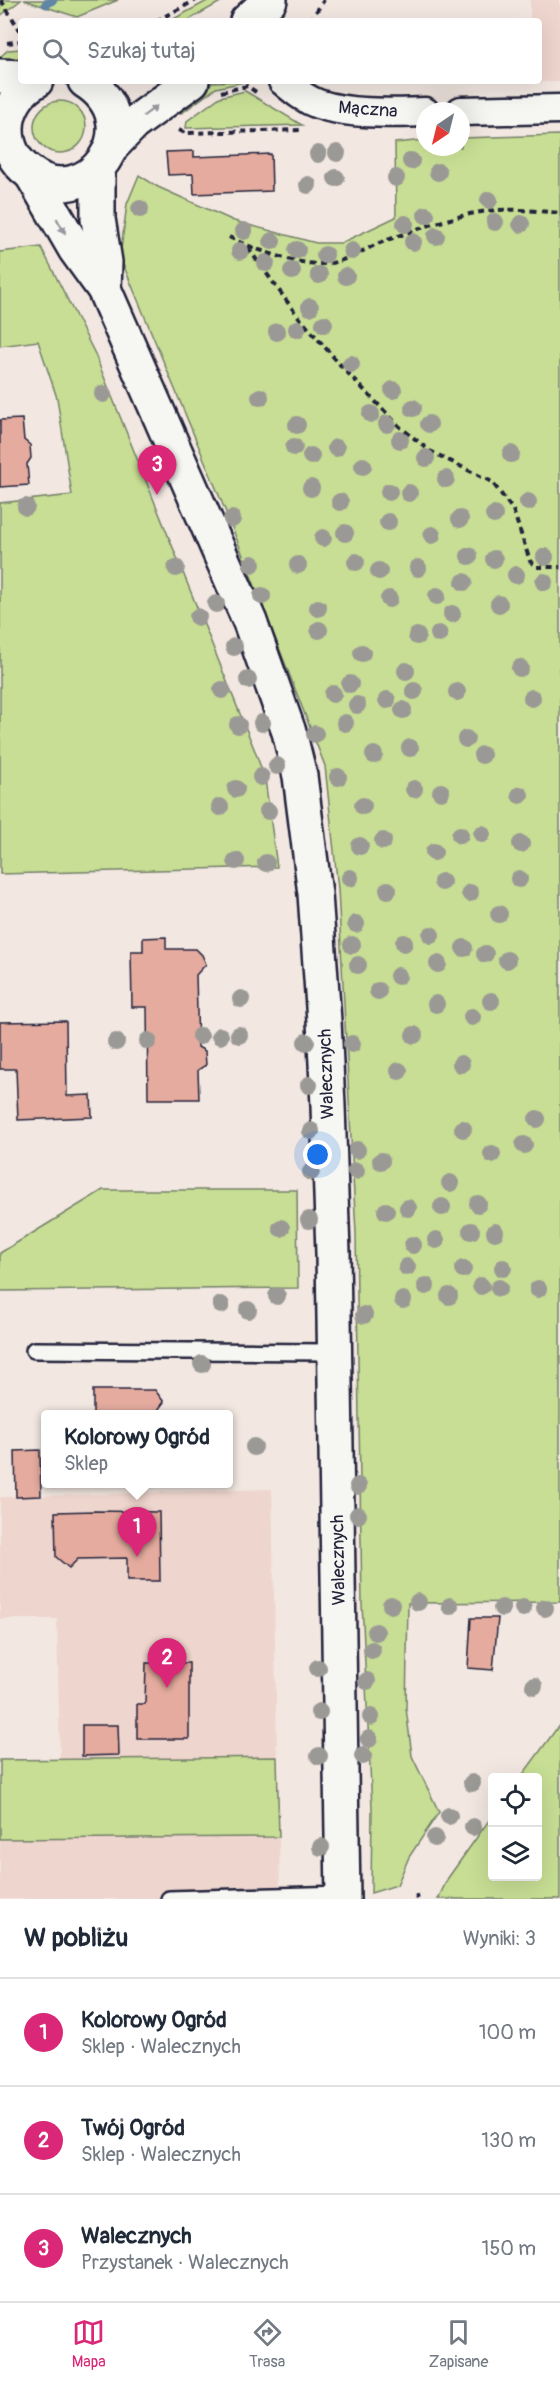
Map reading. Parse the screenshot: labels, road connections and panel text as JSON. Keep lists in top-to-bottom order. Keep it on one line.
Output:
{"streets":{"street":["Mączna","Walecznych"]},"north":"bottom left","page":{"search":"Szukaj tutaj","pins":["3","1","2"],"popup":["Kolorowy Ogród","Sklep"],"heading":["W pobliżu","Wyniki: 3"],"list":[{"mark":"1","name":"Kolorowy Ogród","note":"Sklep · Walecznych","value":"100 m"},{"mark":"2","name":"Twój Ogród","note":"Sklep · Walecznych","value":"130 m"},{"mark":"3","name":"Walecznych","note":"Przystanek · Walecznych","value":"150 m"}],"nav":["Mapa","Trasa","Zapisane"]}}
